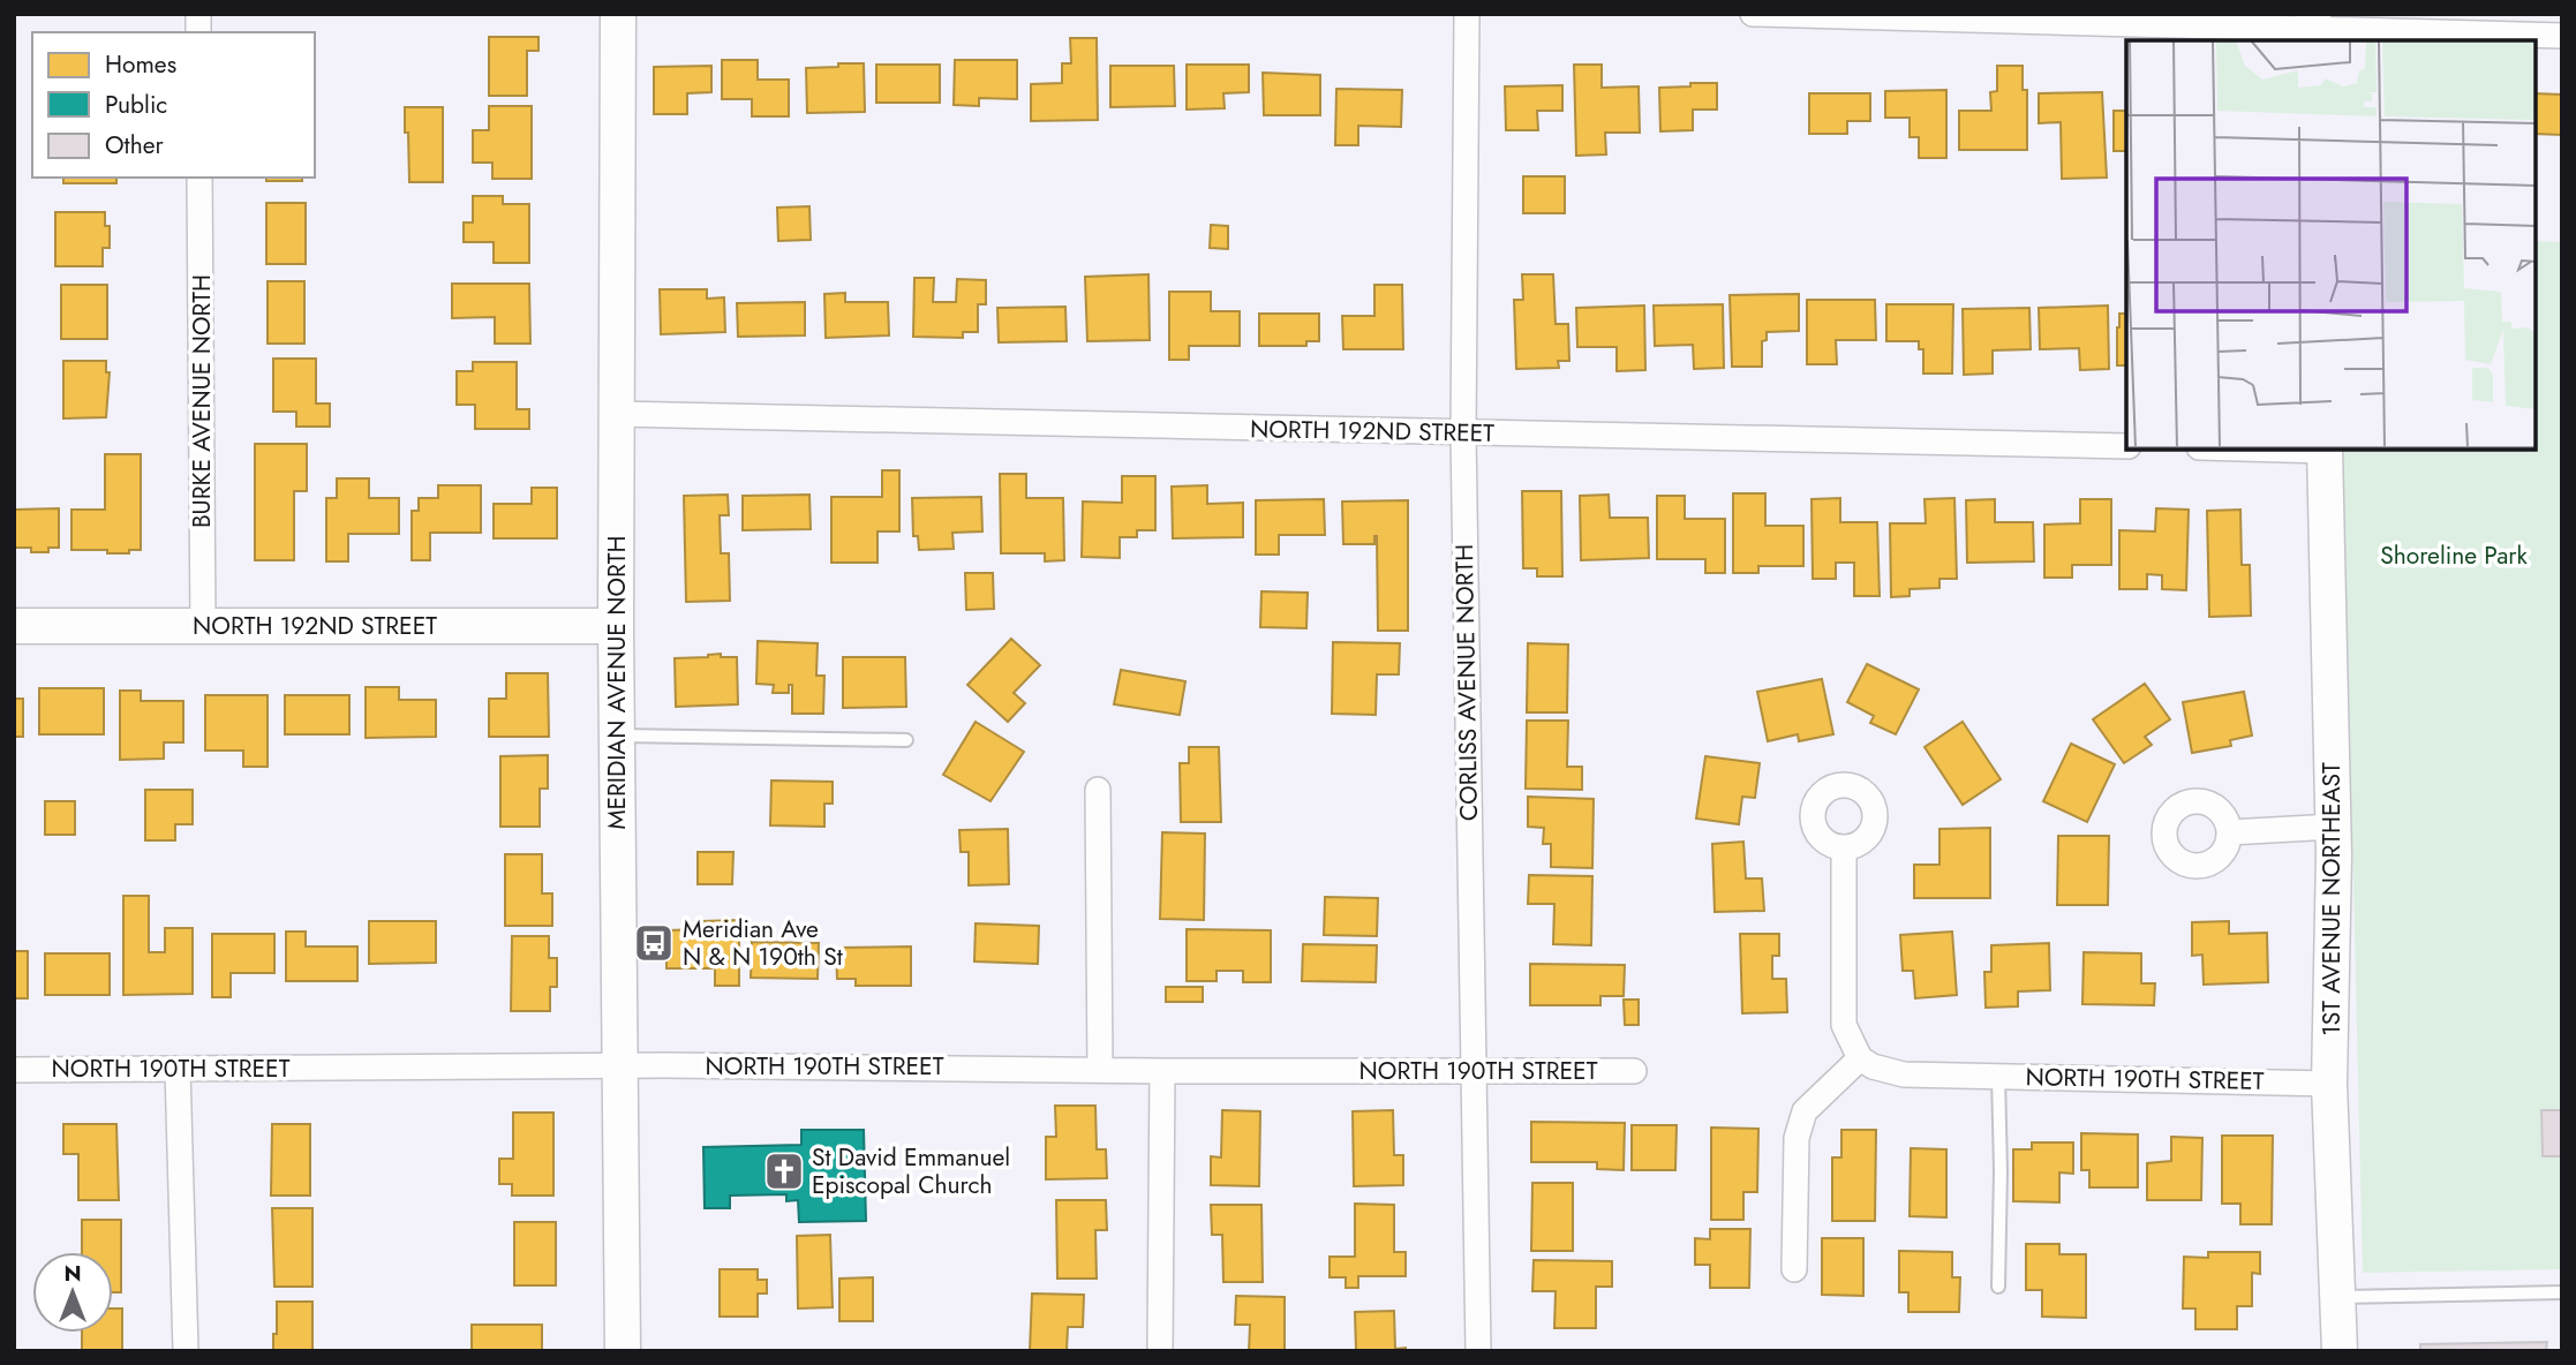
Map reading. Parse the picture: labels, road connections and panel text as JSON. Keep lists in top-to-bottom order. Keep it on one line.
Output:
{"streets":{"street":["BURKE AVENUE NORTH","NORTH 192ND STREET","MERIDIAN AVENUE NORTH","CORLISS AVENUE NORTH","1ST AVENUE NORTHEAST","NORTH 190TH STREET"]},"crossings":[["BURKE AVENUE NORTH","NORTH 192ND STREET"],["NORTH 192ND STREET","MERIDIAN AVENUE NORTH"],["NORTH 192ND STREET","CORLISS AVENUE NORTH"],["MERIDIAN AVENUE NORTH","NORTH 190TH STREET"],["CORLISS AVENUE NORTH","NORTH 190TH STREET"],["1ST AVENUE NORTHEAST","NORTH 190TH STREET"]],"parks":["Shoreline Park"],"places":{"bus stop":["Meridian Ave N & N 190th St"],"church":["St David Emmanuel Episcopal Church"]},"legend":["Homes","Public","Other"],"north":"top"}
